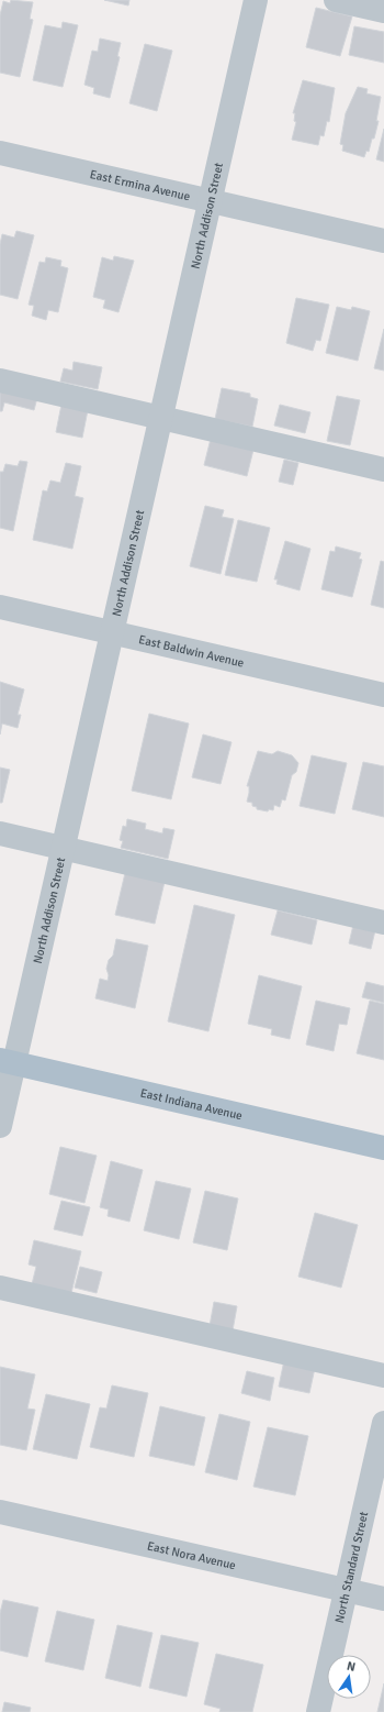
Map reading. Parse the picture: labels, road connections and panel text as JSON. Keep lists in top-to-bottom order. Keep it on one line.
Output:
{"streets":{"main road":["East Indiana Avenue"],"street":["East Ermina Avenue","North Addison Street","East Baldwin Avenue","East Nora Avenue","North Standard Street"]},"crossings":[["East Ermina Avenue","North Addison Street"],["North Addison Street","East Baldwin Avenue"],["North Addison Street","East Indiana Avenue"],["East Nora Avenue","North Standard Street"]],"north":"top"}
